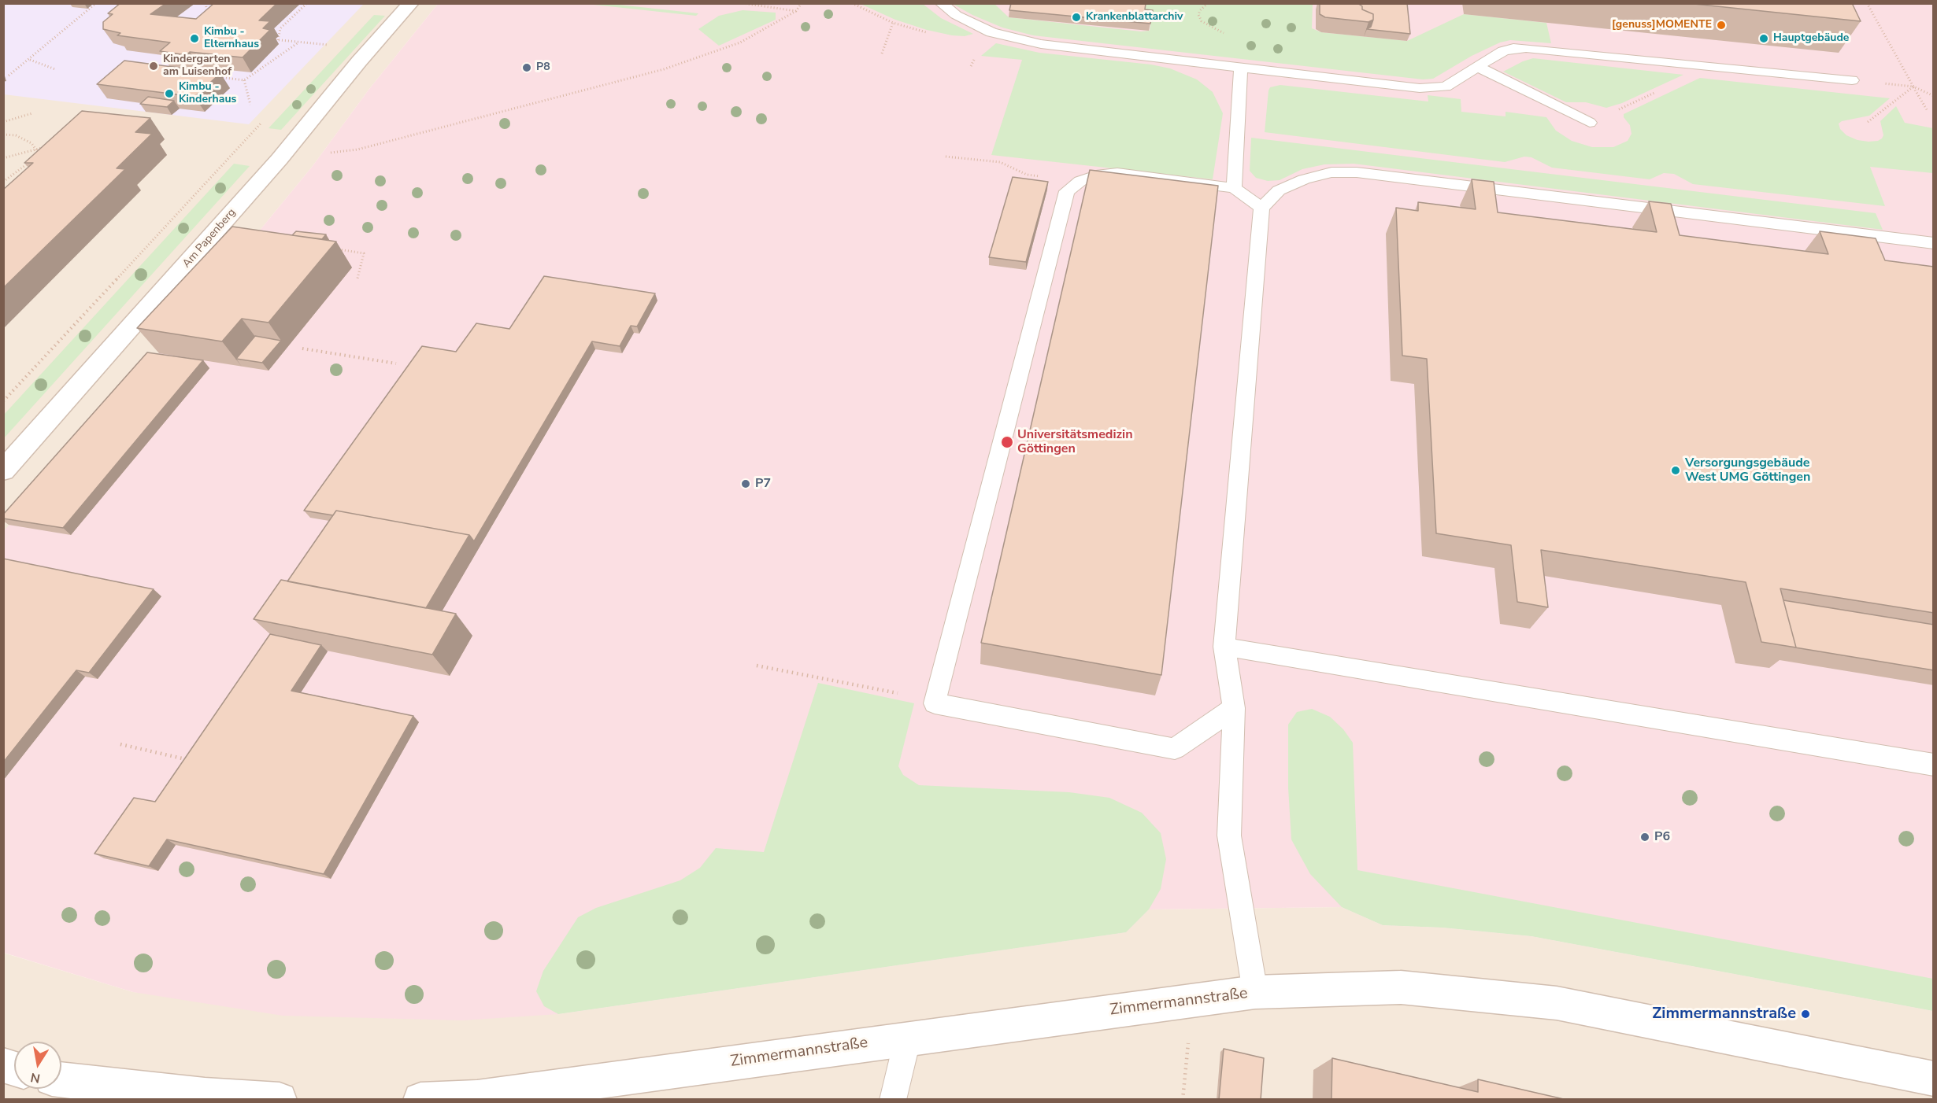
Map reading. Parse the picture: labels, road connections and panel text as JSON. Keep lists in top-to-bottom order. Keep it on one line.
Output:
{"streets":{"street":["Am Papenberg","Zimmermannstraße"]},"places":["Krankenblattarchiv","[genuss]MOMENTE","Kimbu - Elternhaus","Hauptgebäude","Kindergarten am Luisenhof","P8","Kimbu - Kinderhaus","Universitätsmedizin Göttingen","Versorgungsgebäude West UMG Göttingen","P7","P6","Zimmermannstraße"],"north":"bottom"}
